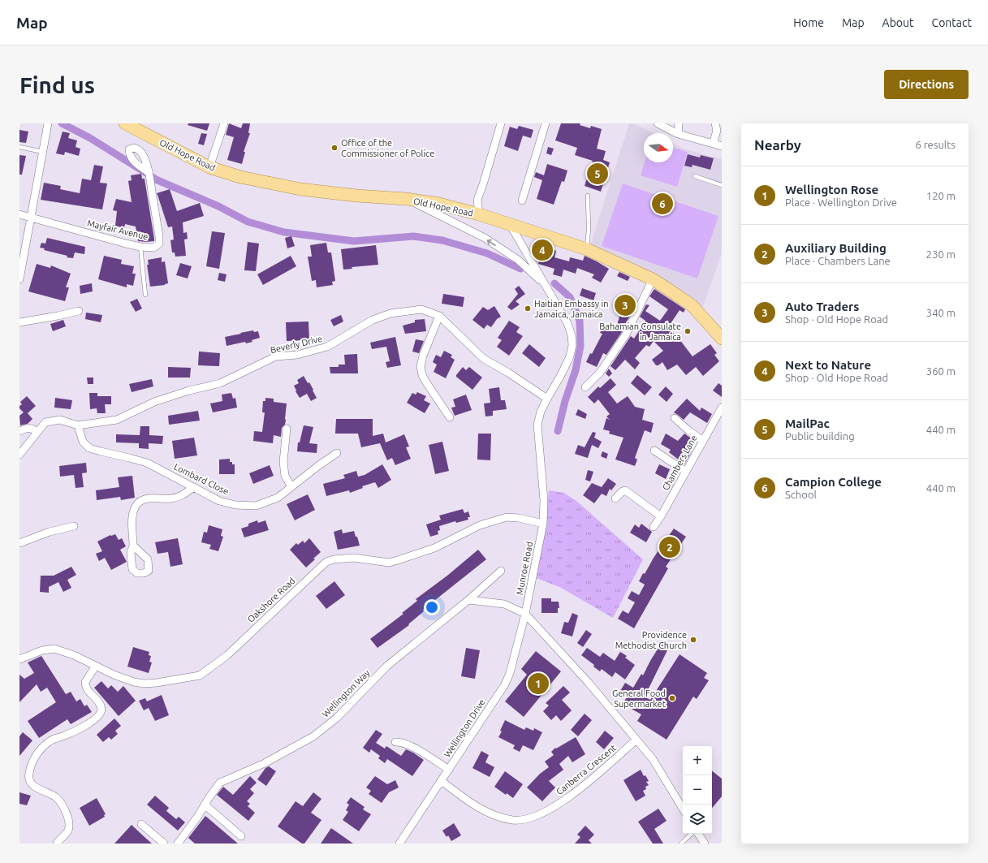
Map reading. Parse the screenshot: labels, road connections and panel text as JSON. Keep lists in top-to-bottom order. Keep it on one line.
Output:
{"streets":{"main road":["Old Hope Road"],"street":["Mayfair Avenue","Beverly Drive","Chambers Lane","Lombard Close","Munroe Road","Oakshore Road","Wellington Way","Wellington Drive","Canberra Crescent"]},"crossings":[["Old Hope Road","Munroe Road"],["Beverly Drive","Lombard Close"],["Beverly Drive","Munroe Road"],["Munroe Road","Oakshore Road"],["Munroe Road","Wellington Drive"],["Wellington Drive","Canberra Crescent"]],"places":["Office of the Commissioner of Police","Haitian Embassy in Jamaica, Jamaica","Bahamian Consulate in Jamaica","Providence Methodist Church","General Food Supermarket"],"north":"right","page":{"header":"Map","nav":["Home","Map","About","Contact"],"buttons":"Directions","title":"Find us","heading":["Nearby","6 results"],"pins":["5","6","4","3","2","1"],"list":[{"mark":"1","name":"Wellington Rose","note":"Place · Wellington Drive","value":"120 m"},{"mark":"2","name":"Auxiliary Building","note":"Place · Chambers Lane","value":"230 m"},{"mark":"3","name":"Auto Traders","note":"Shop · Old Hope Road","value":"340 m"},{"mark":"4","name":"Next to Nature","note":"Shop · Old Hope Road","value":"360 m"},{"mark":"5","name":"MailPac","note":"Public building","value":"440 m"},{"mark":"6","name":"Campion College","note":"School","value":"440 m"}],"map_buttons":["+","−"]}}
